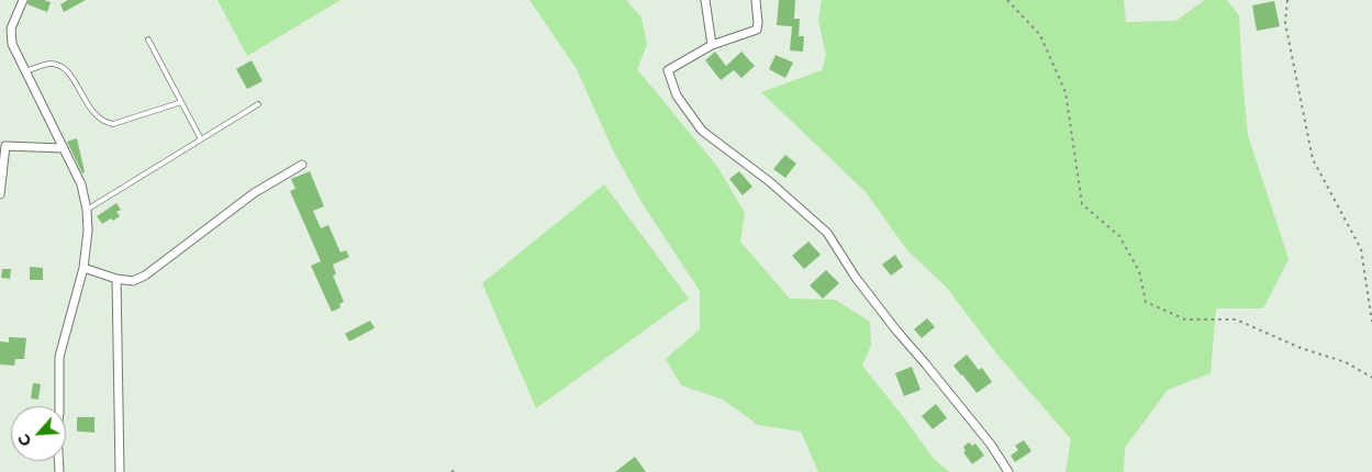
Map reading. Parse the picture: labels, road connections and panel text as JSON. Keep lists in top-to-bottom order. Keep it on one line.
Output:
{"north":"bottom left"}
